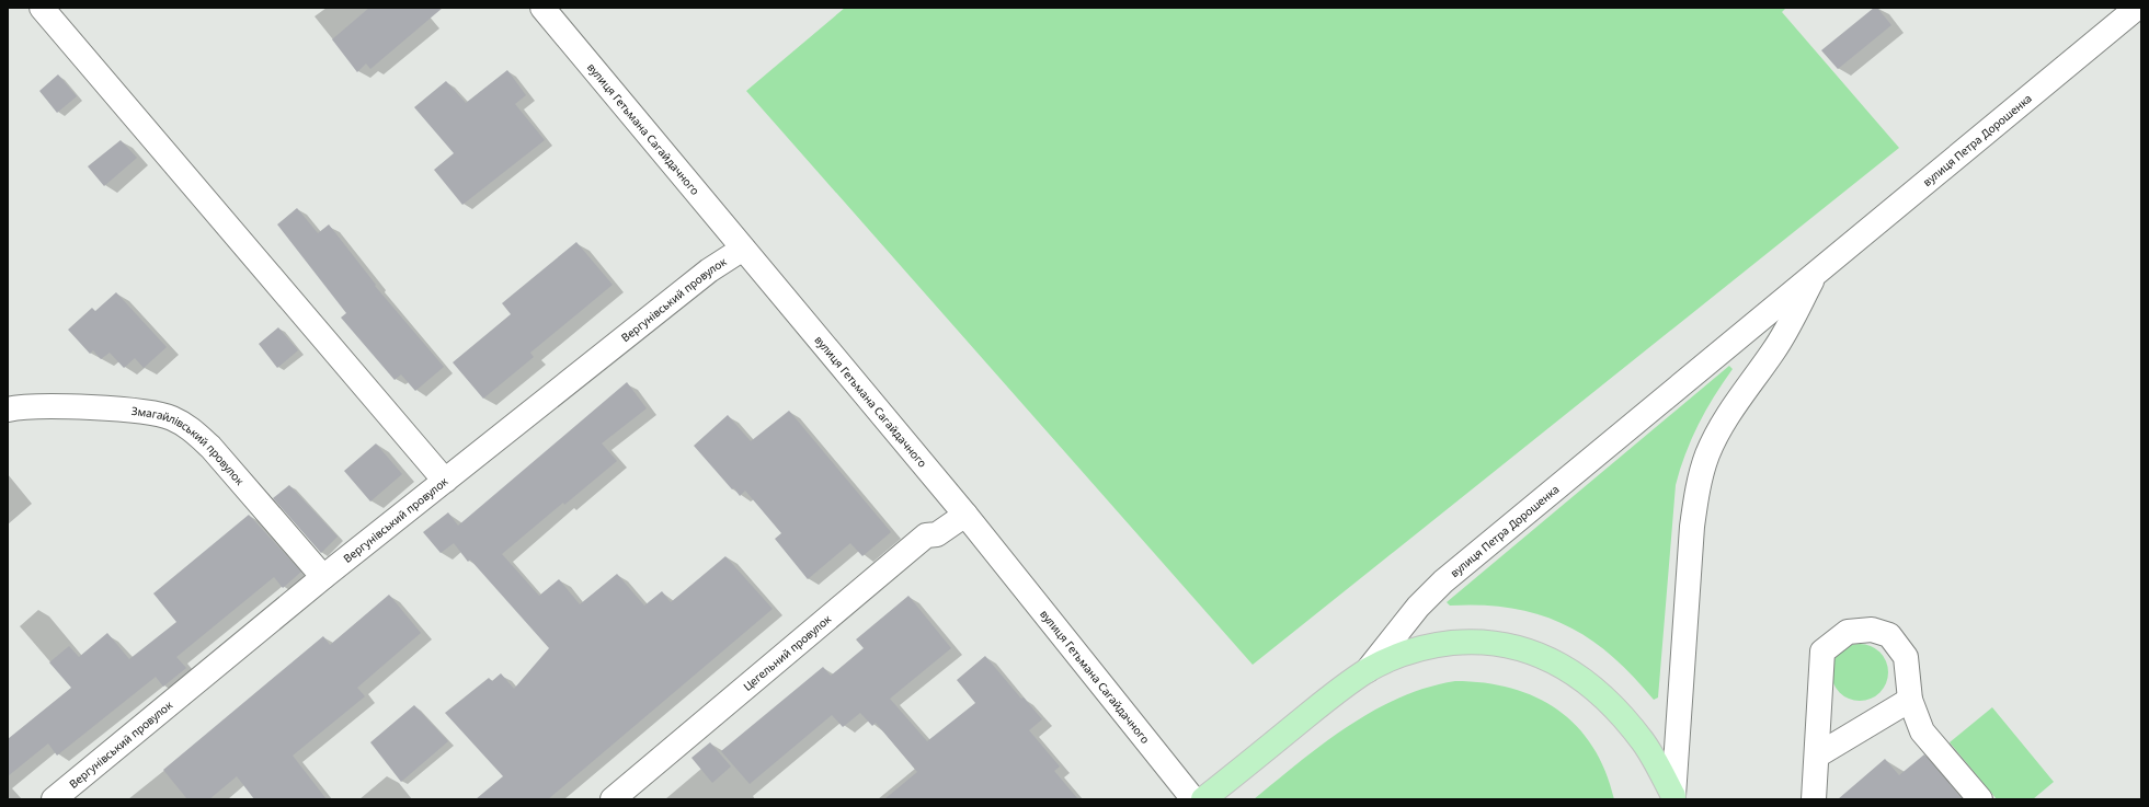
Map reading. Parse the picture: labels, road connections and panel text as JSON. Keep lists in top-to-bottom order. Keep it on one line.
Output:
{"streets":{"main road":["вулиця Петра Дорошенка"],"street":["вулиця Гетьмана Сагайдачного","Вергунівський провулок","Змагайлівський провулок","Цегельний провулок"]},"crossings":[["вулиця Гетьмана Сагайдачного","Вергунівський провулок"],["вулиця Гетьмана Сагайдачного","Цегельний провулок"],["Вергунівський провулок","Змагайлівський провулок"]]}
